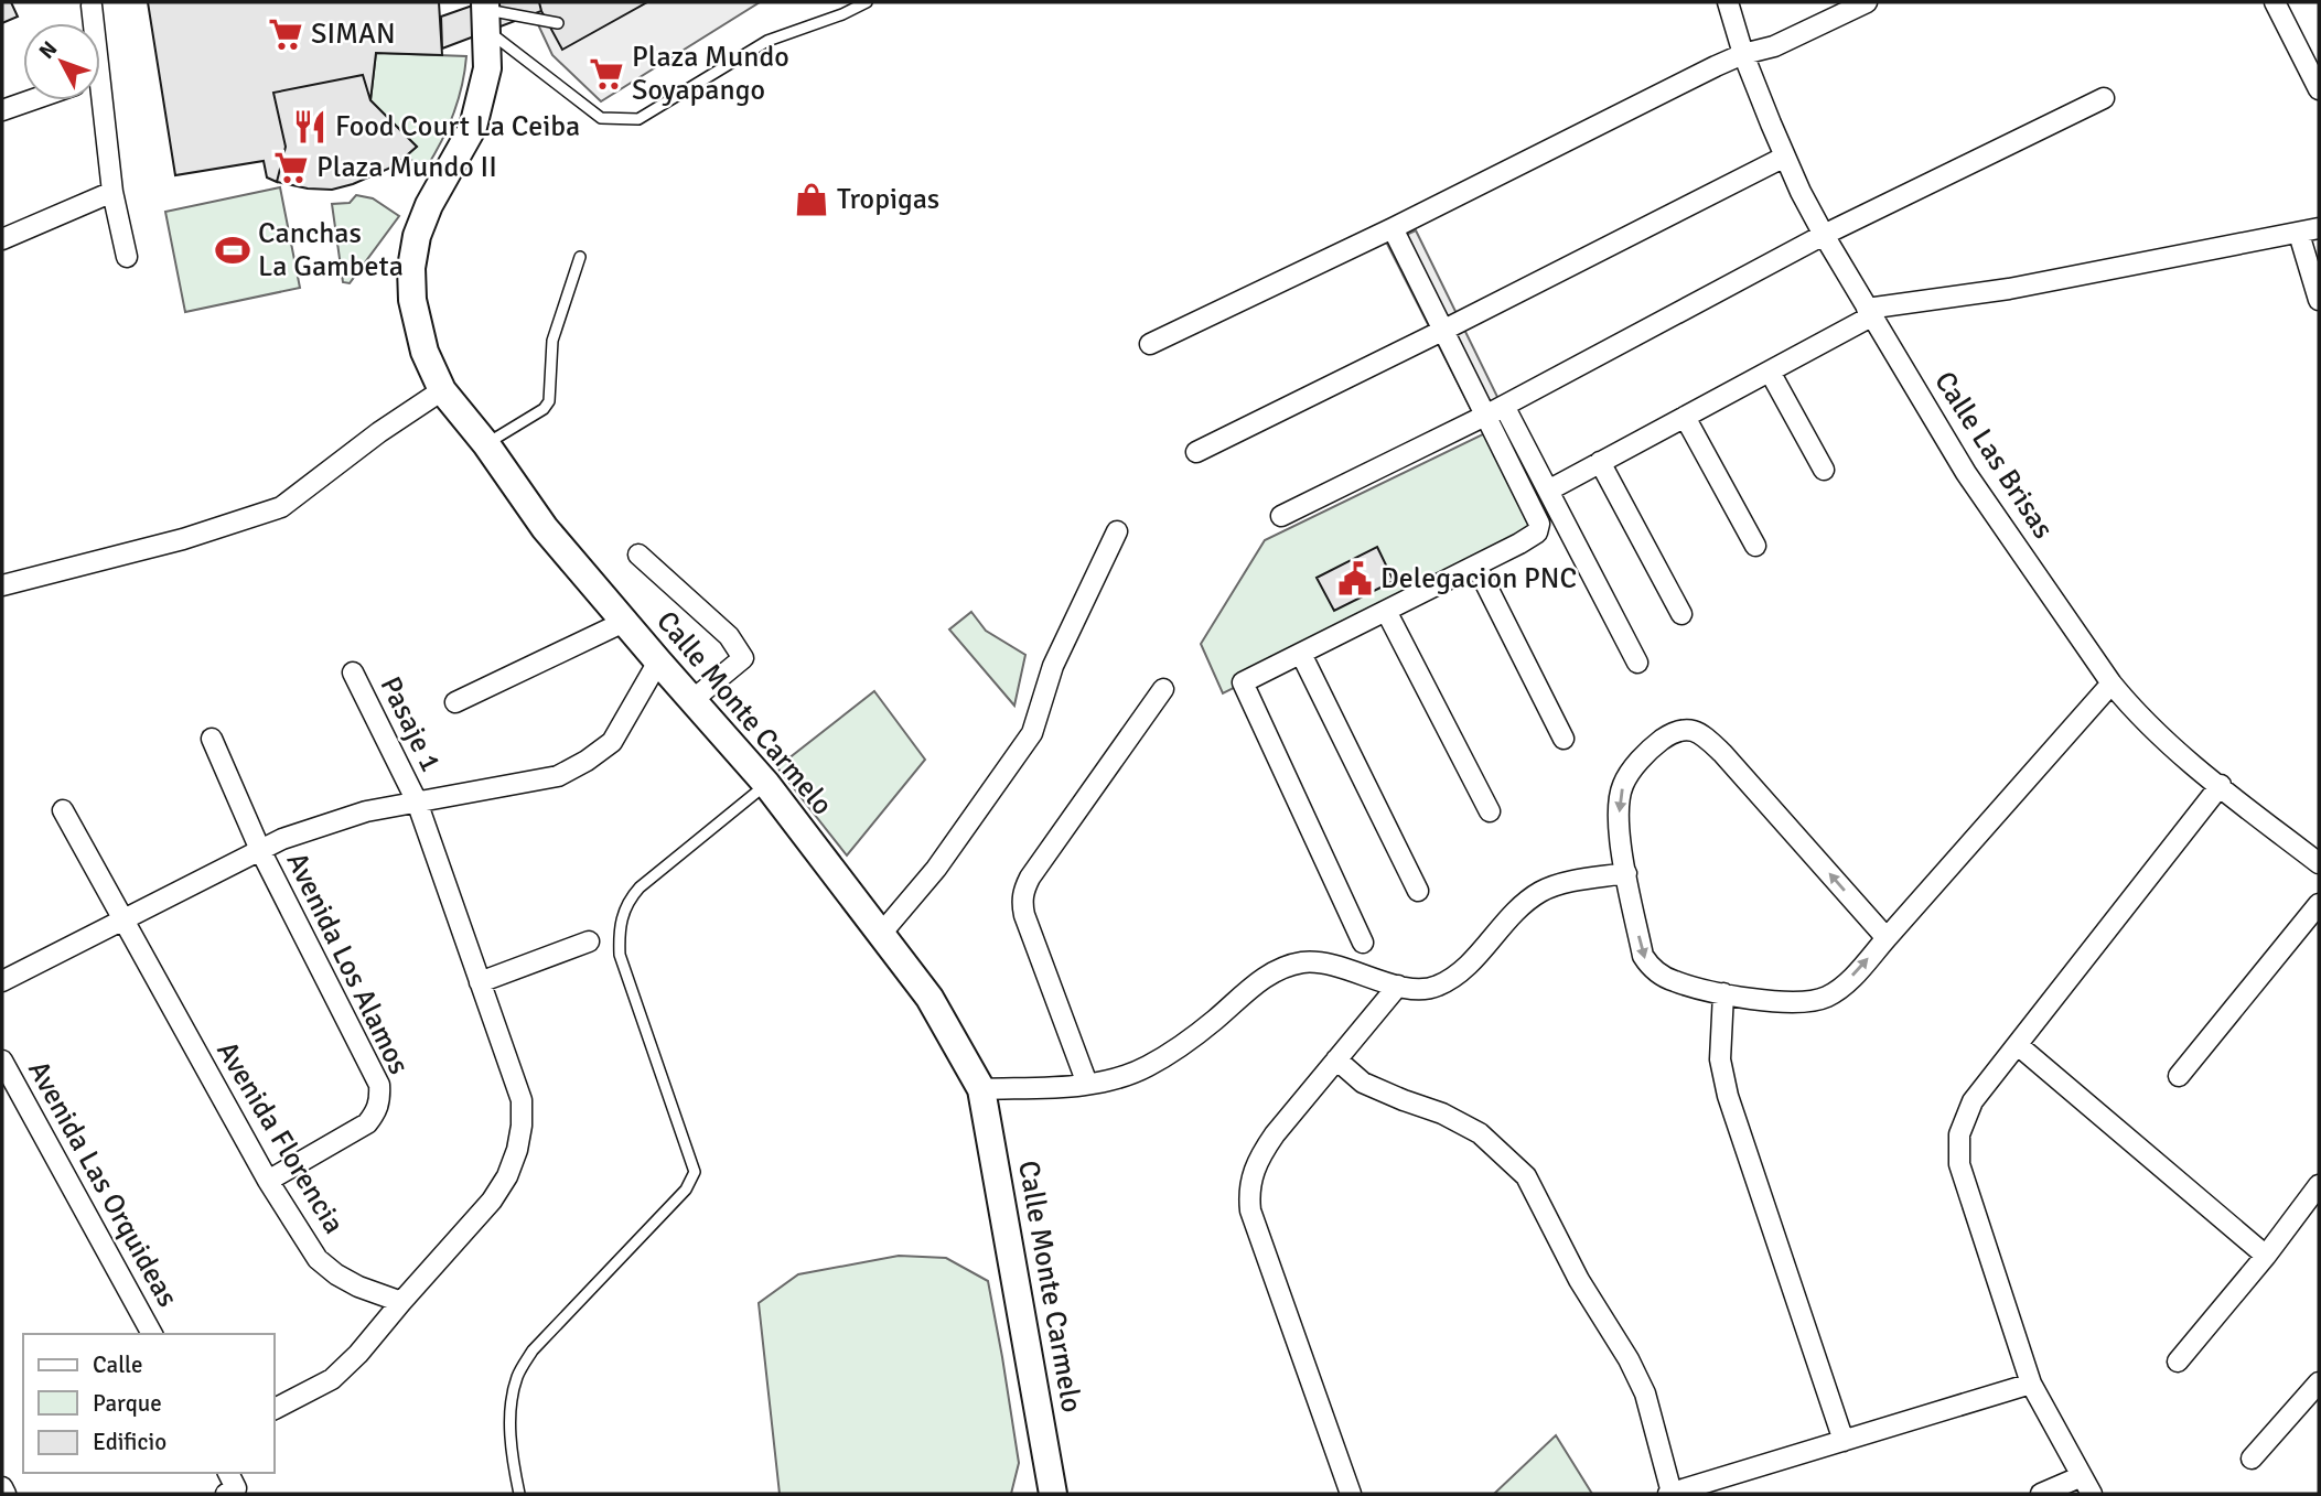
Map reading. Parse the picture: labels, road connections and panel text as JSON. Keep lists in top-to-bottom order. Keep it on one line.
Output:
{"streets":{"street":["Calle Las Brisas","Calle Monte Carmelo","Pasaje 1","Avenida Los Alamos","Avenida Florencia","Avenida Las Orquideas"]},"crossings":[["Avenida Los Alamos","Avenida Florencia"]],"places":{"supermarket":["SIMAN","Plaza Mundo Soyapango","Plaza Mundo II"],"restaurant":["Food Court La Ceiba"],"shop":["Tropigas"],"sports":["Canchas La Gambeta"],"public building":["Delegacion PNC"]},"legend":["Calle","Parque","Edificio"],"north":"top left"}
